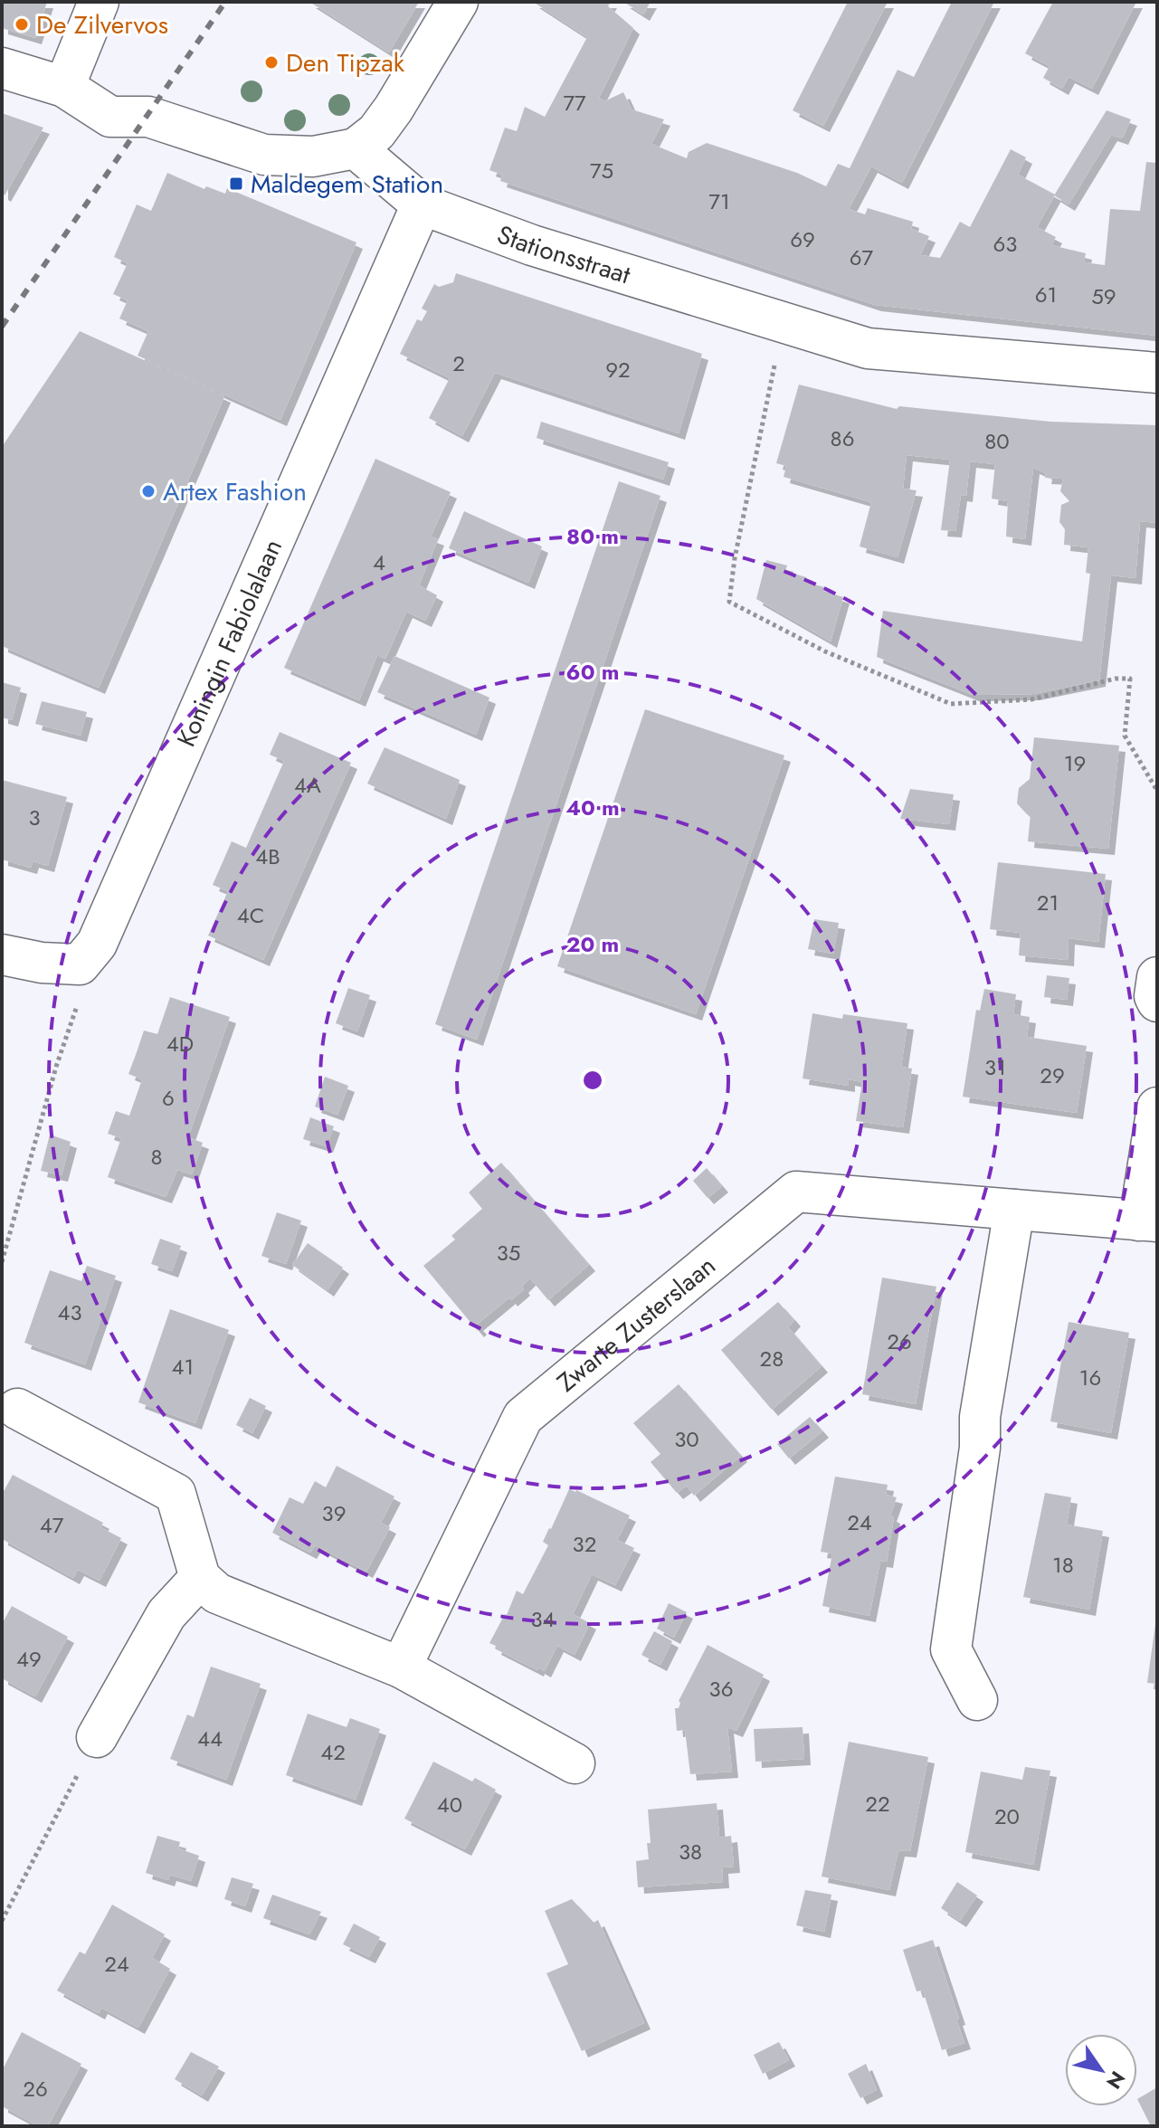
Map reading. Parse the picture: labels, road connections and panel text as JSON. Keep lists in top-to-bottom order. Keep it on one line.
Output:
{"streets":{"street":["Stationsstraat","Koningin Fabiolalaan","Zwarte Zusterslaan"]},"crossings":[["Stationsstraat","Koningin Fabiolalaan"]],"places":{"other":["De Zilvervos","Den Tipzak","Artex Fashion"],"transit":["Maldegem Station"]},"house_numbers":["77","75","71","69","63","67","61","59","2","92","86","80","4","19","4A","3","4B","21","4C","4D","31","29","6","8","35","43","26","28","41","16","30","39","24","47","32","18","34","49","36","44","42","22","40","20","38","24","26"],"north":"bottom right","rings":["80 m","60 m","40 m","20 m"]}
